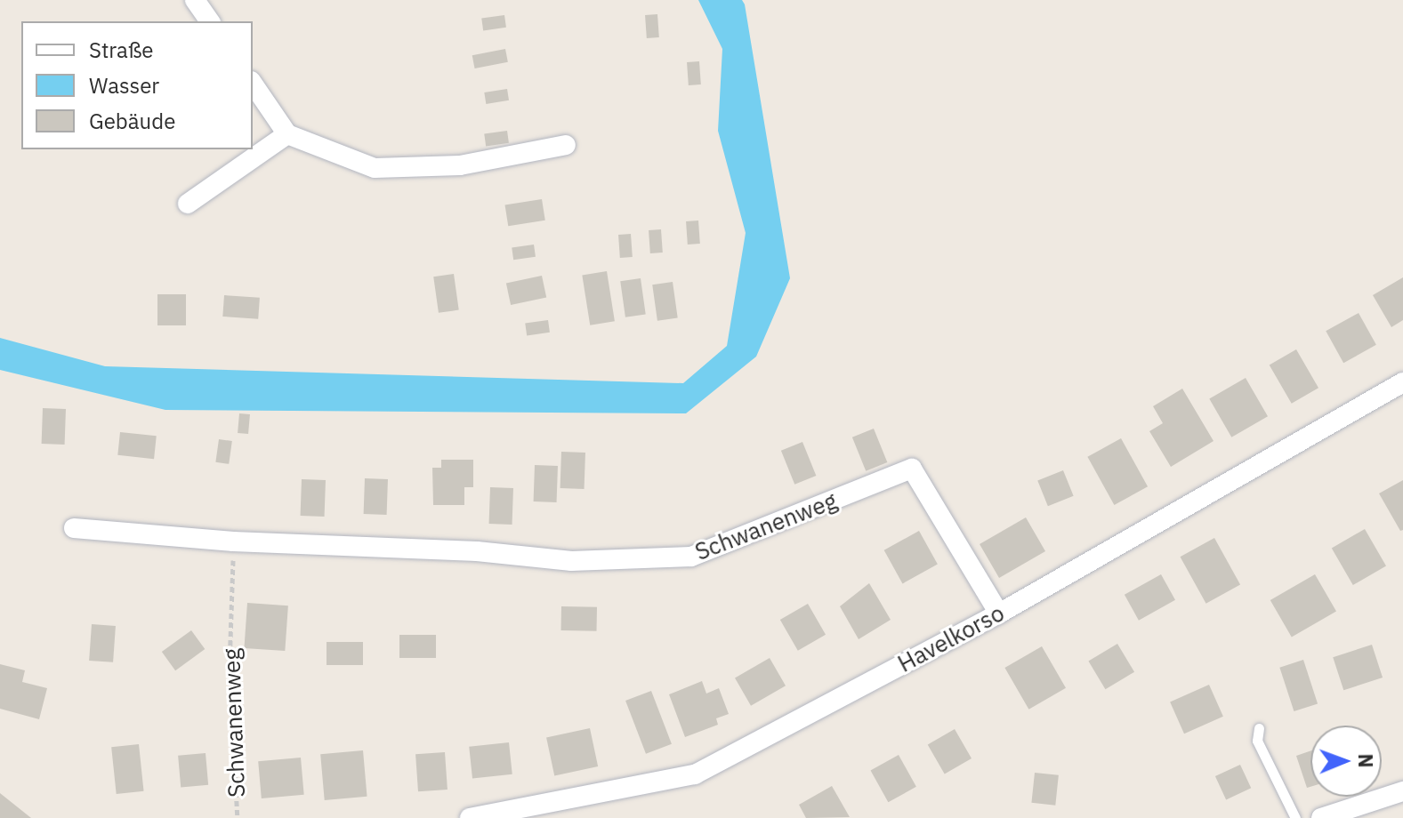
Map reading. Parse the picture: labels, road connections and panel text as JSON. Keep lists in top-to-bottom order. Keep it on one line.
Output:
{"streets":{"street":["Schwanenweg","Havelkorso"]},"crossings":[["Schwanenweg","Havelkorso"]],"legend":["Straße","Wasser","Gebäude"],"north":"right"}
